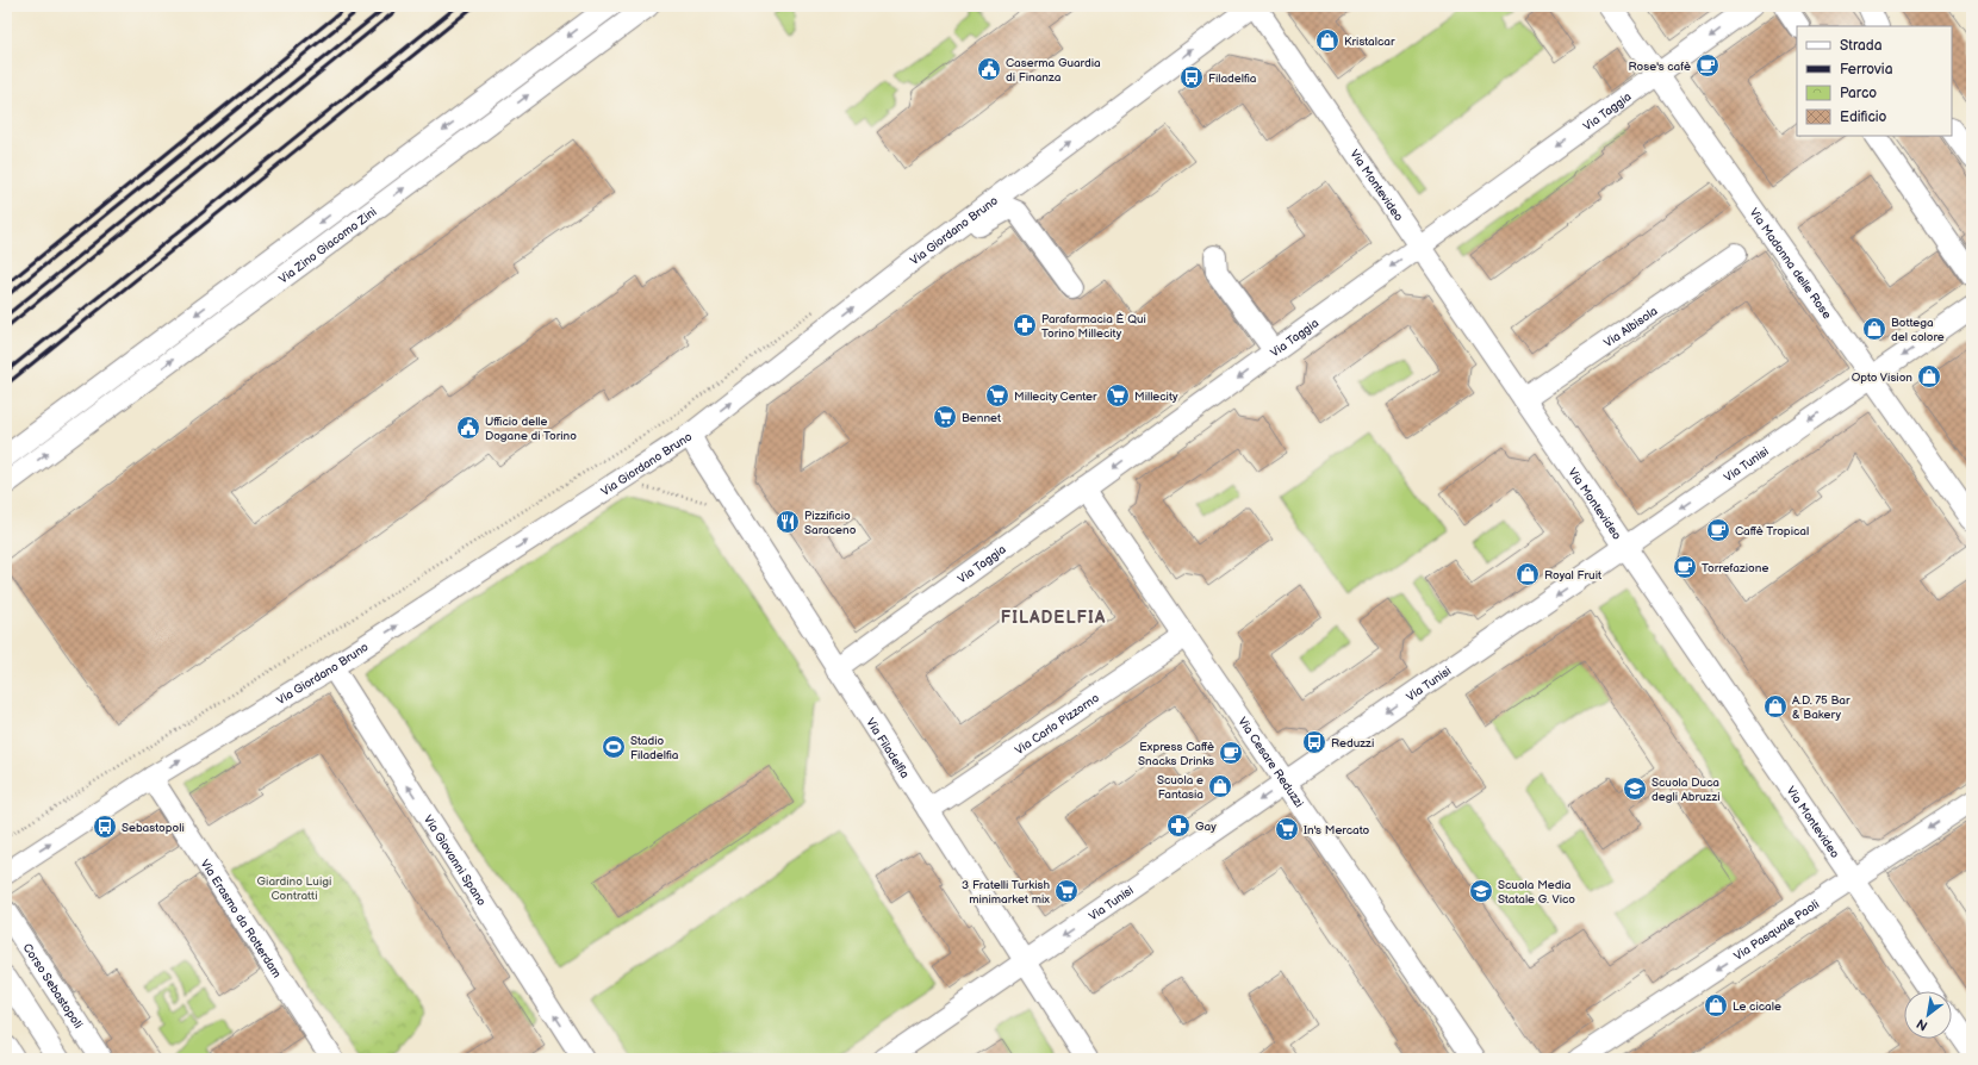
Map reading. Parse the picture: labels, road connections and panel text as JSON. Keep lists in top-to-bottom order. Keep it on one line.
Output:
{"streets":{"street":["Via Taggia","Via Montevideo","Via Giordano Bruno","Via Zino Giacomo Zini","Via Madonna delle Rose","Via Albisola","Via Tunisi","Via Carlo Pizzorno","Via Filadelfia","Via Cesare Reduzzi","Via Giovanni Spano","Via Erasmo da Rotterdam","Via Pasquale Paoli","Corso Sebastopoli"]},"crossings":[["Via Taggia","Via Montevideo"],["Via Taggia","Via Madonna delle Rose"],["Via Taggia","Via Filadelfia"],["Via Taggia","Via Cesare Reduzzi"],["Via Montevideo","Via Giordano Bruno"],["Via Montevideo","Via Albisola"],["Via Montevideo","Via Tunisi"],["Via Montevideo","Via Pasquale Paoli"],["Via Giordano Bruno","Via Filadelfia"],["Via Giordano Bruno","Via Giovanni Spano"],["Via Giordano Bruno","Via Erasmo da Rotterdam"],["Via Madonna delle Rose","Via Tunisi"],["Via Tunisi","Via Filadelfia"],["Via Tunisi","Via Cesare Reduzzi"],["Via Carlo Pizzorno","Via Filadelfia"],["Via Carlo Pizzorno","Via Cesare Reduzzi"]],"one_way":["Via Taggia","Via Giordano Bruno","Via Tunisi","Via Giovanni Spano","Via Pasquale Paoli"],"districts":["FILADELFIA"],"parks":["Giardino Luigi Contratti"],"places":{"shop":["Kristalcar","Bottega del colore","Opto Vision","Royal Fruit","A.D. 75 Bar & Bakery","Scuola e Fantasia","Le cicale"],"cafe":["Rose's cafè","Caffè Tropical","Torrefazione","Express Caffè Snacks Drinks"],"public building":["Caserma Guardia di Finanza","Ufficio delle Dogane di Torino"],"bus stop":["Filadelfia","Reduzzi","Sebastopoli"],"pharmacy":["Parafarmacia È Qui Torino Millecity","Gay"],"supermarket":["Millecity Center","Millecity","Bennet","In's Mercato","3 Fratelli Turkish minimarket mix"],"restaurant":["Pizzificio Saraceno"],"sports":["Stadio Filadelfia"],"school or university":["Scuola Duca degli Abruzzi","Scuola Media Statale G. Vico"]},"legend":["Strada","Ferrovia","Parco","Edificio"],"north":"bottom left"}
